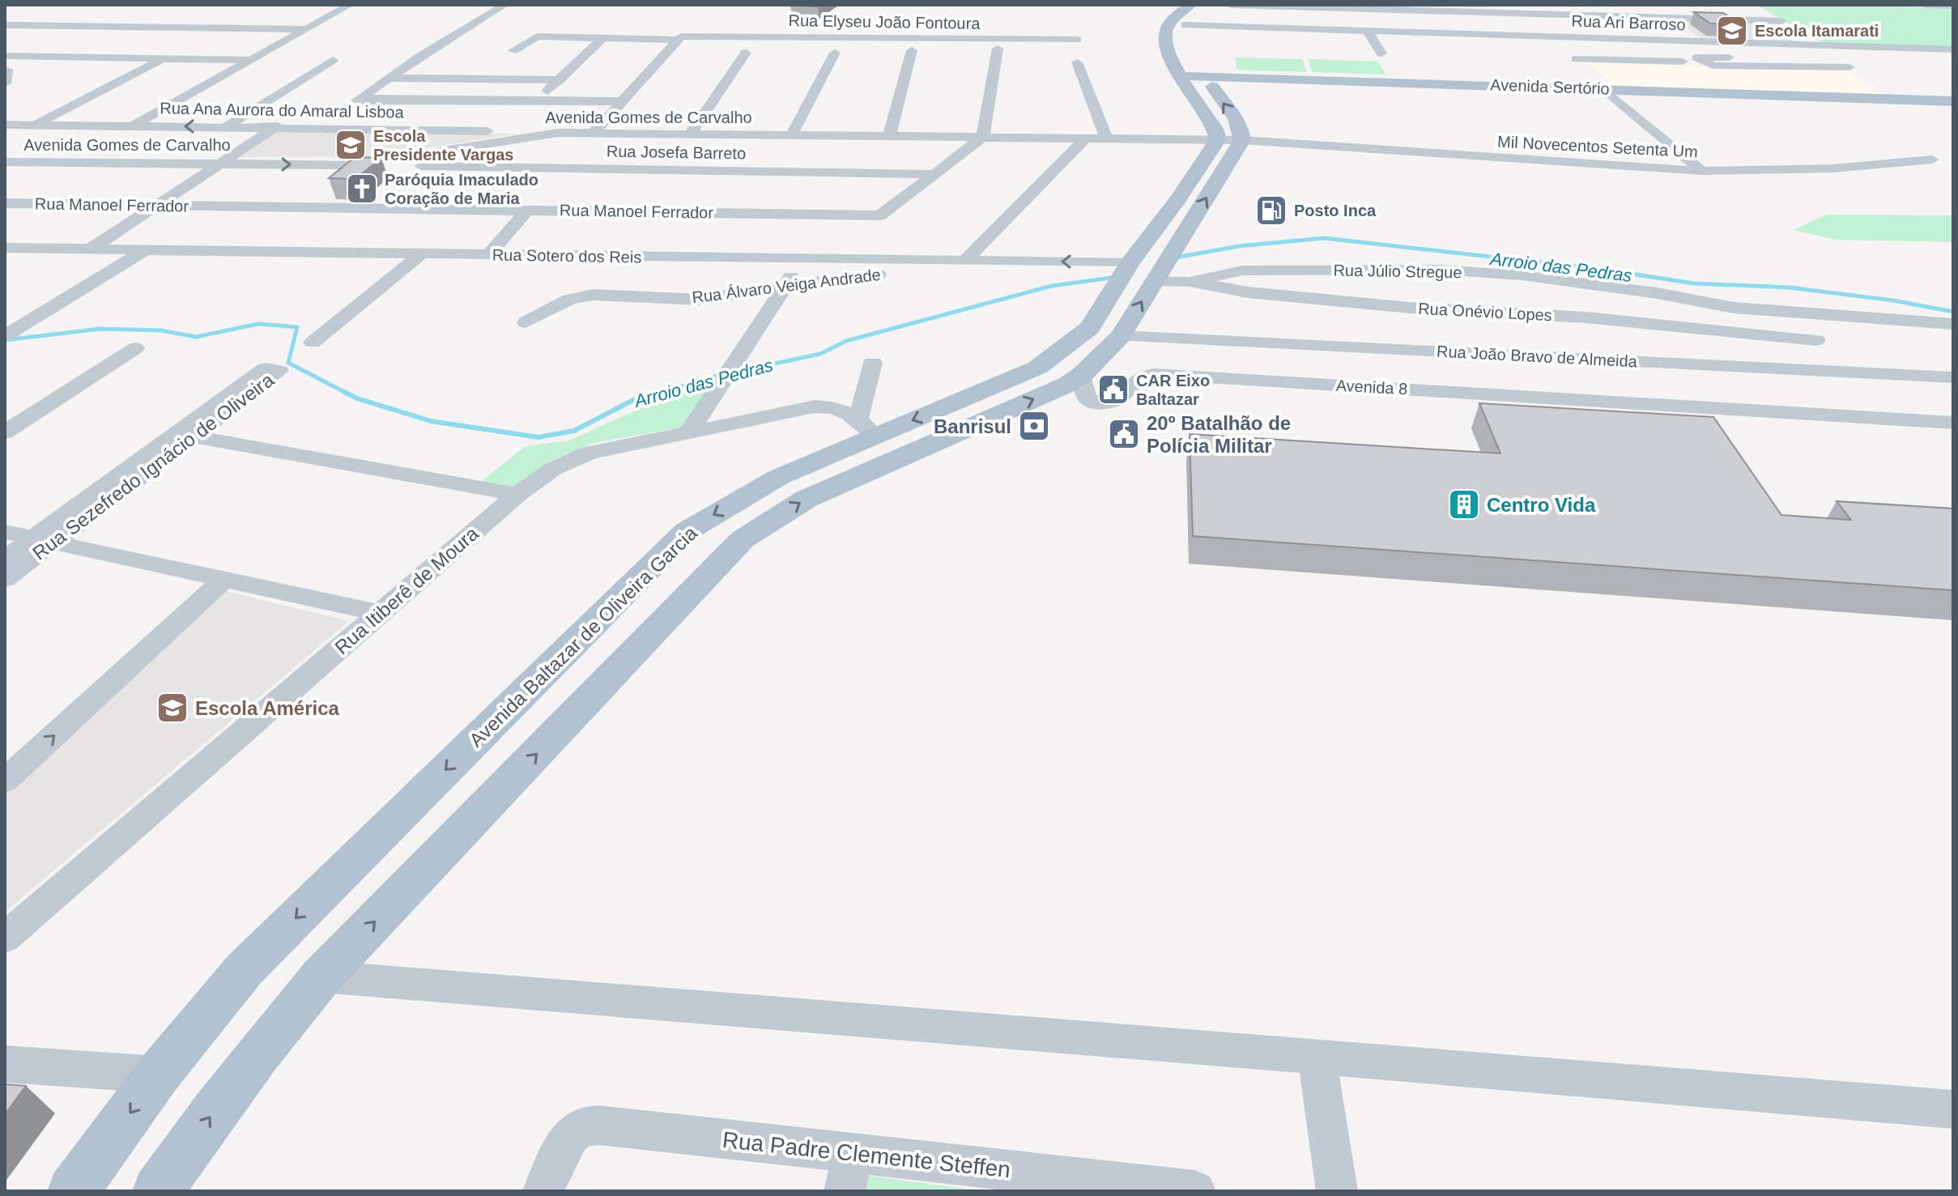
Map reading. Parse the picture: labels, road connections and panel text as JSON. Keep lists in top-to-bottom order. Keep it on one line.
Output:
{"streets":{"main road":["Avenida Sertório","Avenida Baltazar de Oliveira Garcia"],"street":["Rua Elyseu João Fontoura","Rua Ari Barroso","Rua Ana Aurora do Amaral Lisboa","Avenida Gomes de Carvalho","Mil Novecentos Setenta Um","Rua Josefa Barreto","Rua Manoel Ferrador","Rua Sotero dos Reis","Rua Júlio Stregue","Rua Álvaro Veiga Andrade","Rua Onévio Lopes","Rua João Bravo de Almeida","Avenida 8","Rua Sezefredo Ignácio de Oliveira","Rua Itiberê de Moura","Rua Padre Clemente Steffen"]},"crossings":[["Rua Ana Aurora do Amaral Lisboa","Avenida Gomes de Carvalho"],["Avenida Gomes de Carvalho","Rua Josefa Barreto"],["Avenida Gomes de Carvalho","Avenida Baltazar de Oliveira Garcia"],["Rua Josefa Barreto","Rua Manoel Ferrador"],["Rua Sotero dos Reis","Rua Álvaro Veiga Andrade"],["Rua Sotero dos Reis","Avenida Baltazar de Oliveira Garcia"],["Rua Júlio Stregue","Rua Onévio Lopes"],["Rua Itiberê de Moura","Avenida Baltazar de Oliveira Garcia"]],"water":["Arroio das Pedras"],"places":{"school or university":["Escola Itamarati","Escola Presidente Vargas","Escola América"],"church":["Paróquia Imaculado Coração de Maria"],"fuel station":["Posto Inca"],"public building":["CAR Eixo Baltazar","20º Batalhão de Polícia Militar"],"bank":["Banrisul"],"building":["Centro Vida"]}}
